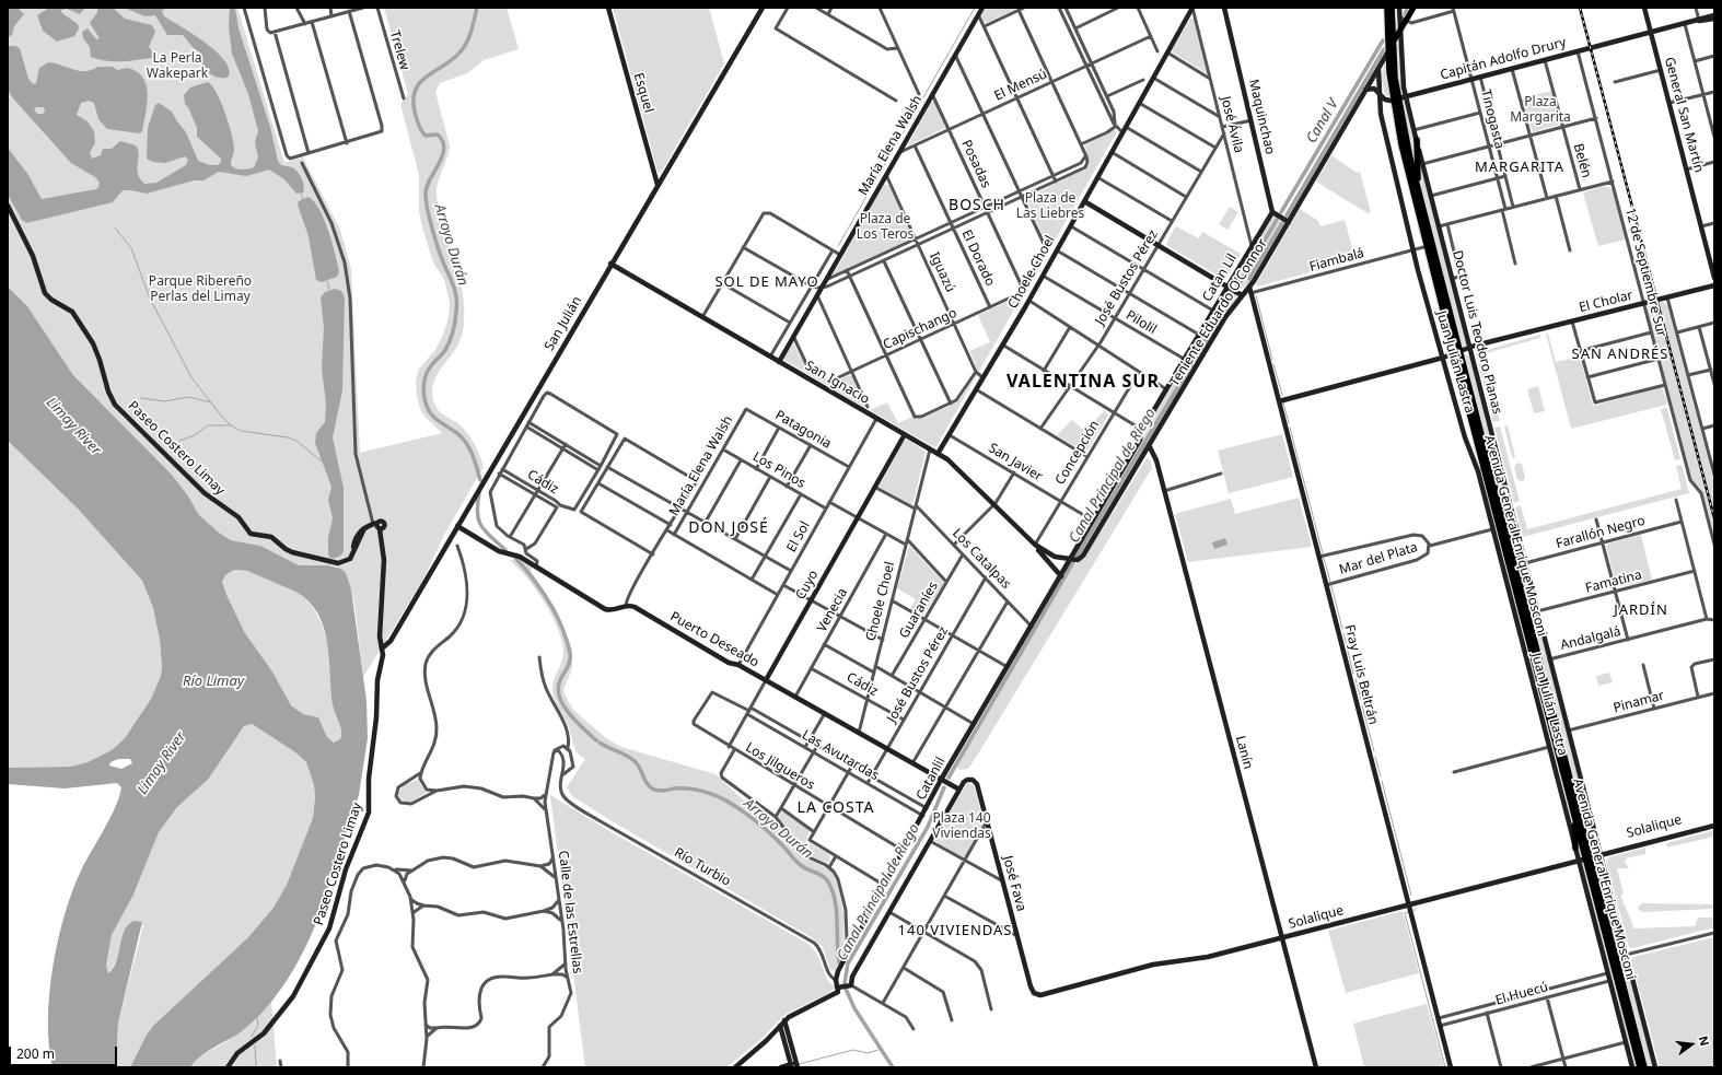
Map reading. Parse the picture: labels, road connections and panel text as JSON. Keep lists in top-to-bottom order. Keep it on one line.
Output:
{"streets":{"highway":["Avenida General Enrique Mosconi"],"main road":["Teniente Eduardo O'Connor"],"street":["Trelew","Capitán Adolfo Drury","El Mensú","Esquel","General San Martín","Maquinchao","Tinogasta","José Ávila","María Elena Walsh","Belén","Posadas","El Dorado","Fiambalá","Iguazú","Choele Choel","12 de Septiembre Sur","José Bustos Pérez","Catan Lil","El Cholar","Pilolil","San Julián","Capischango","Doctor Luis Teodoro Planas","Juan Julián Lastra","San Ignacio","Patagonia","Paseo Costero Limay","Concepción","San Javier","Los Pinos","Cádiz","Farallón Negro","El Sol","Los Catalpas","Mar del Plata","Famatina","Cuyo","Venecia","Guaraníes","Andalgalá","Puerto Deseado","Fray Luis Beltrán","Pinamar","Lanín","Las Avutardas","Los Jilgueros","Catanlil","Solalique","Río Turbio","José Fava","Calle de las Estrellas","El Huecú"]},"crossings":[["Capitán Adolfo Drury","General San Martín"],["Capitán Adolfo Drury","Tinogasta"],["Capitán Adolfo Drury","Belén"],["Capitán Adolfo Drury","12 de Septiembre Sur"],["Capitán Adolfo Drury","Doctor Luis Teodoro Planas"],["Capitán Adolfo Drury","Avenida General Enrique Mosconi"],["El Mensú","María Elena Walsh"],["El Mensú","Posadas"],["El Mensú","El Dorado"],["Esquel","San Julián"],["Maquinchao","Catan Lil"],["José Ávila","Choele Choel"],["José Ávila","José Bustos Pérez"],["José Ávila","Catan Lil"],["María Elena Walsh","Posadas"],["María Elena Walsh","Iguazú"],["María Elena Walsh","San Ignacio"],["María Elena Walsh","Patagonia"],["María Elena Walsh","Los Pinos"],["María Elena Walsh","Puerto Deseado"],["Posadas","Choele Choel"],["El Dorado","Capischango"],["Fiambalá","Juan Julián Lastra"],["Fiambalá","Avenida General Enrique Mosconi"],["Fiambalá","Fray Luis Beltrán"],["Iguazú","Choele Choel"],["Iguazú","Capischango"],["Choele Choel","Pilolil"],["Choele Choel","Capischango"],["Choele Choel","San Ignacio"],["Choele Choel","San Javier"],["Choele Choel","Cádiz"],["Choele Choel","Los Catalpas"],["Choele Choel","Puerto Deseado"],["12 de Septiembre Sur","El Cholar"],["José Bustos Pérez","Pilolil"],["José Bustos Pérez","Cádiz"],["José Bustos Pérez","Los Catalpas"],["José Bustos Pérez","Puerto Deseado"],["José Bustos Pérez","Las Avutardas"],["Catan Lil","Teniente Eduardo O'Connor"],["Catan Lil","Pilolil"],["Catan Lil","San Ignacio"],["Catan Lil","San Javier"],["Catan Lil","Catanlil"],["El Cholar","Doctor Luis Teodoro Planas"],["El Cholar","Juan Julián Lastra"],["El Cholar","Avenida General Enrique Mosconi"],["El Cholar","Fray Luis Beltrán"],["Teniente Eduardo O'Connor","Doctor Luis Teodoro Planas"],["Teniente Eduardo O'Connor","San Ignacio"],["Teniente Eduardo O'Connor","Avenida General Enrique Mosconi"],["Teniente Eduardo O'Connor","Fray Luis Beltrán"],["Teniente Eduardo O'Connor","Lanín"],["Teniente Eduardo O'Connor","Catanlil"],["San Julián","San Ignacio"],["San Julián","Paseo Costero Limay"],["San Julián","Puerto Deseado"],["Doctor Luis Teodoro Planas","Farallón Negro"],["Doctor Luis Teodoro Planas","Famatina"],["Doctor Luis Teodoro Planas","Andalgalá"],["Doctor Luis Teodoro Planas","Pinamar"],["Doctor Luis Teodoro Planas","Solalique"],["Juan Julián Lastra","Mar del Plata"],["Juan Julián Lastra","Solalique"],["Juan Julián Lastra","El Huecú"],["San Ignacio","Concepción"],["San Ignacio","El Sol"],["San Ignacio","Cuyo"],["San Ignacio","Catanlil"],["Patagonia","El Sol"],["Concepción","San Javier"],["Los Pinos","El Sol"],["Cádiz","Venecia"],["Avenida General Enrique Mosconi","Solalique"],["El Sol","Puerto Deseado"],["Los Catalpas","Guaraníes"],["Los Catalpas","Catanlil"],["Mar del Plata","Fray Luis Beltrán"],["Cuyo","Puerto Deseado"],["Cuyo","Las Avutardas"],["Cuyo","Los Jilgueros"],["Venecia","Puerto Deseado"],["Puerto Deseado","Catanlil"],["Puerto Deseado","José Fava"],["Fray Luis Beltrán","Solalique"],["Fray Luis Beltrán","El Huecú"],["Lanín","Solalique"],["Las Avutardas","Los Jilgueros"],["Las Avutardas","Catanlil"],["Los Jilgueros","Catanlil"],["Catanlil","Río Turbio"],["Solalique","José Fava"]],"districts":["MARGARITA","BOSCH","SOL DE MAYO","SAN ANDRÉS","VALENTINA SUR","DON JOSÉ","JARDÍN","LA COSTA","140 VIVIENDAS"],"water":["Canal V","Arroyo Durán","Limay River","Canal Principal de Riego","Río Limay"],"parks":["La Perla Wakepark","Plaza Margarita","Plaza de Las Liebres","Plaza de Los Teros","Parque Ribereño Perlas del Limay","Plaza 140 Viviendas"],"scale_bar":"200 m","north":"right"}
